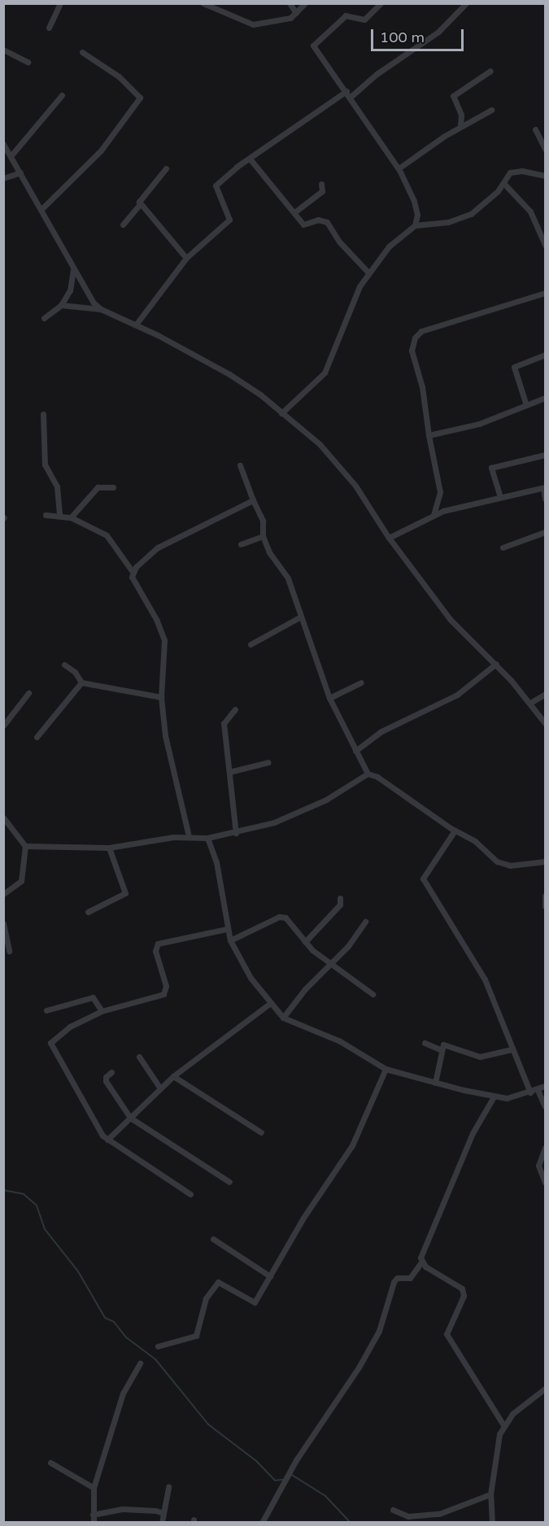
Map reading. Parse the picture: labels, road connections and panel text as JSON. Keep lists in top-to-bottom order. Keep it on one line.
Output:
{"scale_bar":"100 m"}
